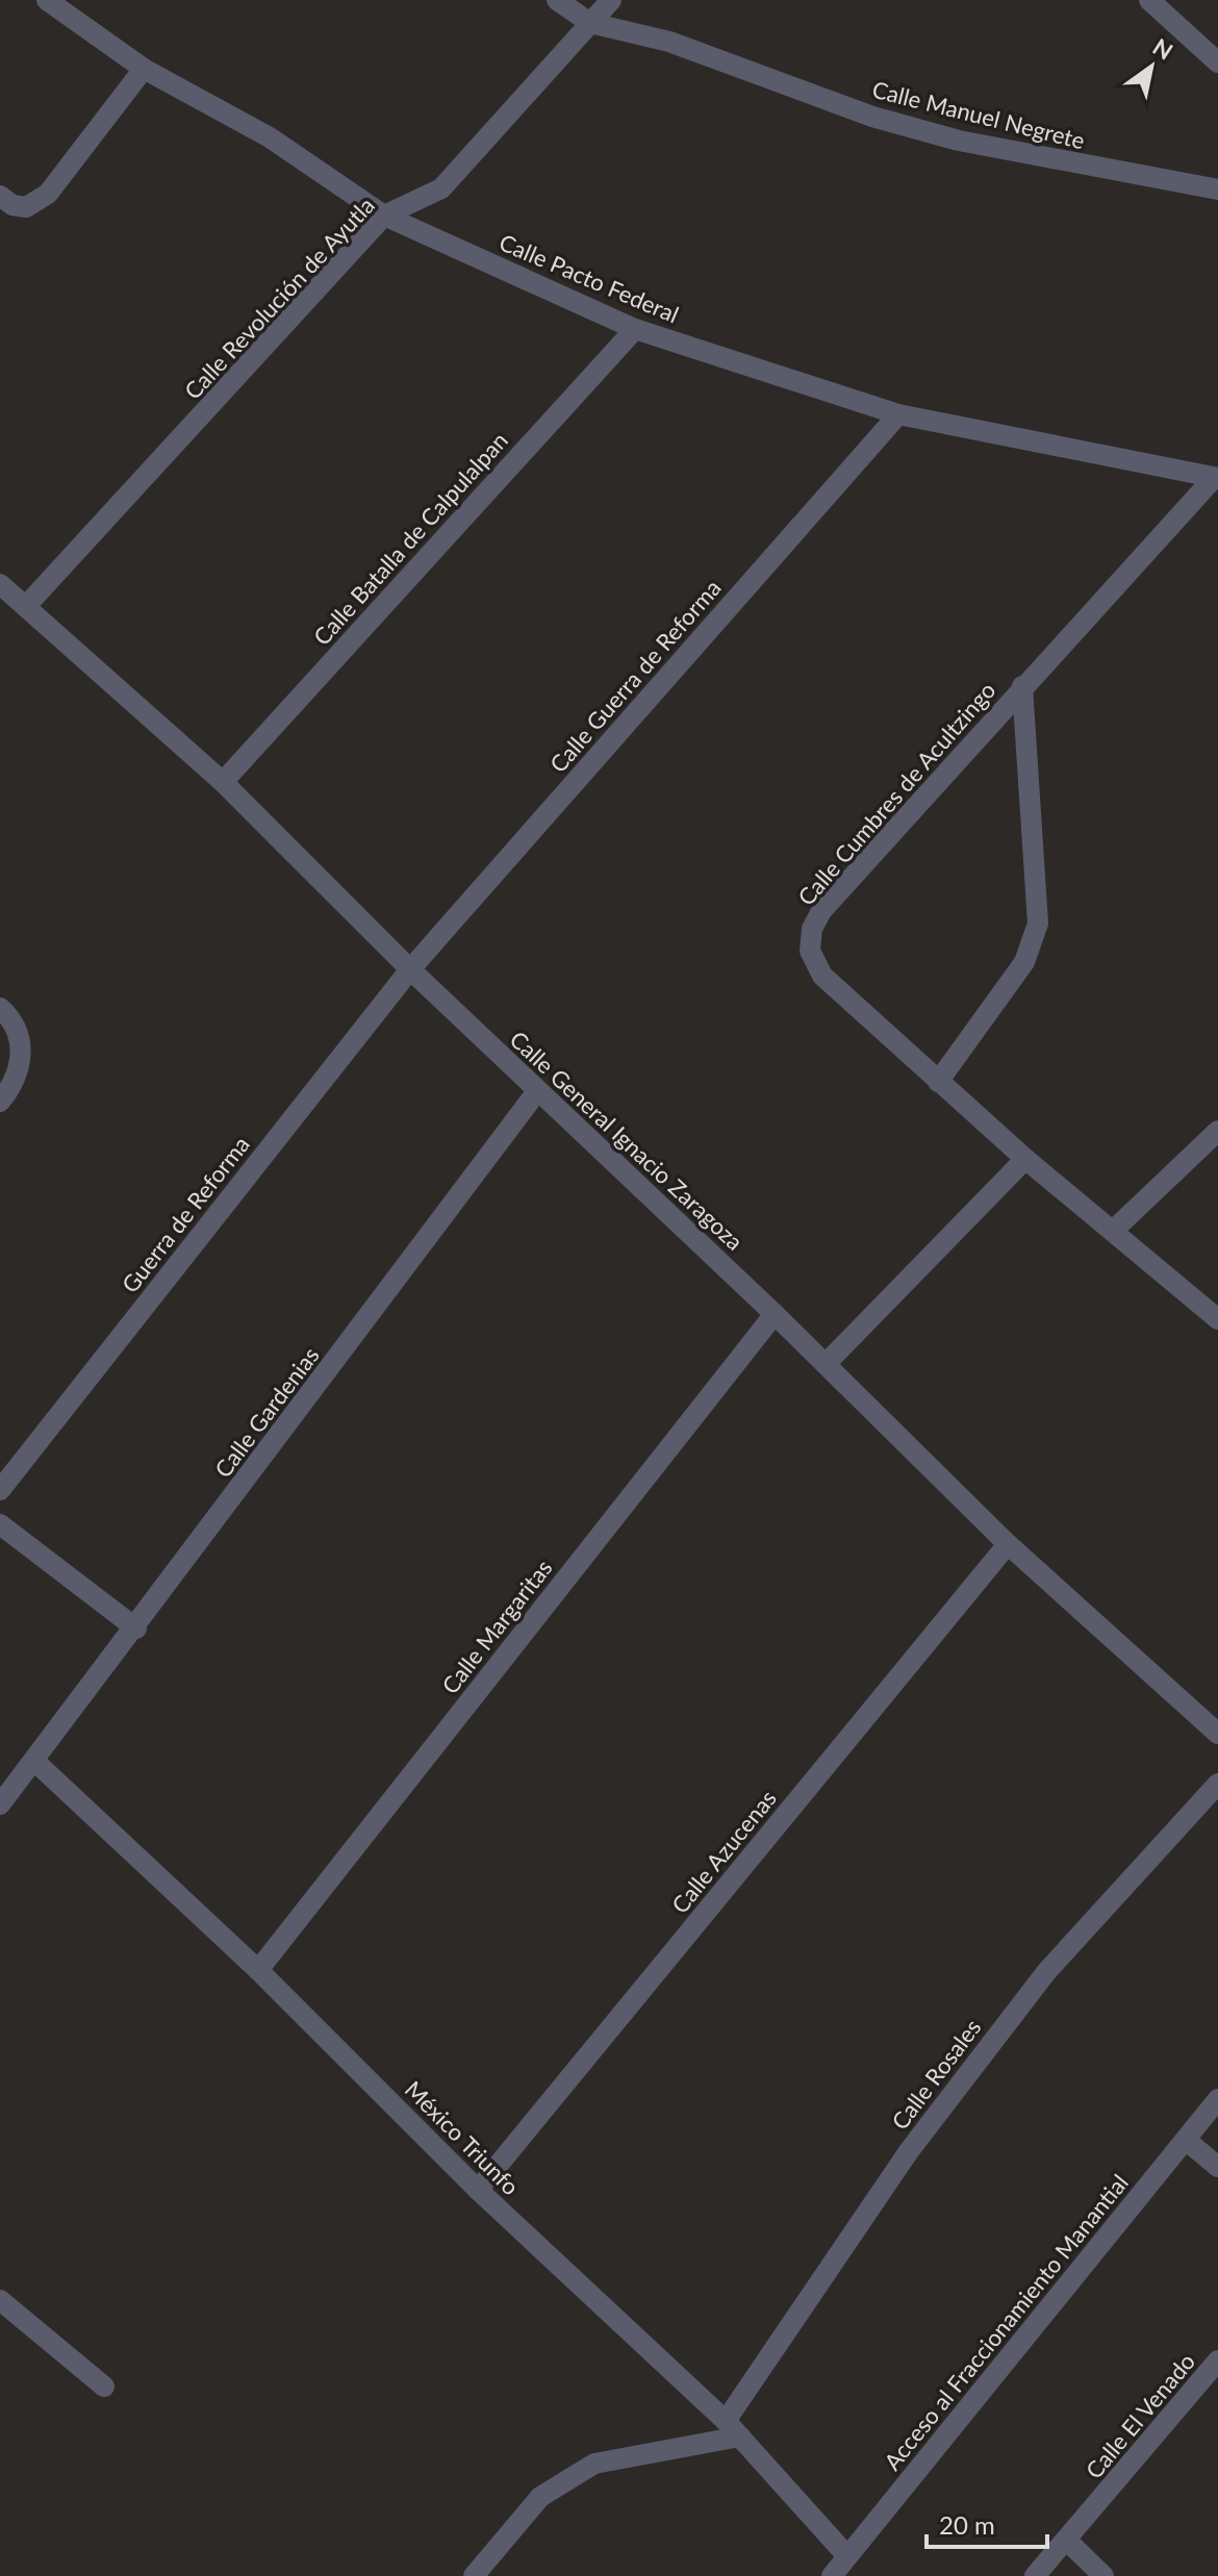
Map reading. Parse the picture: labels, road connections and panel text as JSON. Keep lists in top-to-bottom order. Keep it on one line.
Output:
{"streets":{"street":["Calle Manuel Negrete","Calle Pacto Federal","Calle Revolución de Ayutla","Calle Batalla de Calpulalpan","Calle Guerra de Reforma","Calle Cumbres de Acultzingo","Calle General Ignacio Zaragoza","Guerra de Reforma","Calle Gardenias","Calle Margaritas","Calle Azucenas","Calle Rosales","México Triunfo","Acceso al Fraccionamiento Manantial","Calle El Venado"]},"crossings":[["Calle Manuel Negrete","Calle Revolución de Ayutla"],["Calle Pacto Federal","Calle Revolución de Ayutla"],["Calle Pacto Federal","Calle Batalla de Calpulalpan"],["Calle Pacto Federal","Calle Guerra de Reforma"],["Calle Pacto Federal","Calle Cumbres de Acultzingo"],["Calle Revolución de Ayutla","Calle General Ignacio Zaragoza"],["Calle Batalla de Calpulalpan","Calle General Ignacio Zaragoza"],["Calle Guerra de Reforma","Calle General Ignacio Zaragoza"],["Calle Guerra de Reforma","Guerra de Reforma"],["Calle General Ignacio Zaragoza","Guerra de Reforma"],["Calle General Ignacio Zaragoza","Calle Gardenias"],["Calle General Ignacio Zaragoza","Calle Margaritas"],["Calle General Ignacio Zaragoza","Calle Azucenas"],["Calle Gardenias","México Triunfo"],["Calle Margaritas","México Triunfo"],["Calle Azucenas","México Triunfo"],["Calle Rosales","México Triunfo"],["México Triunfo","Acceso al Fraccionamiento Manantial"]],"scale_bar":"20 m","north":"top right"}
